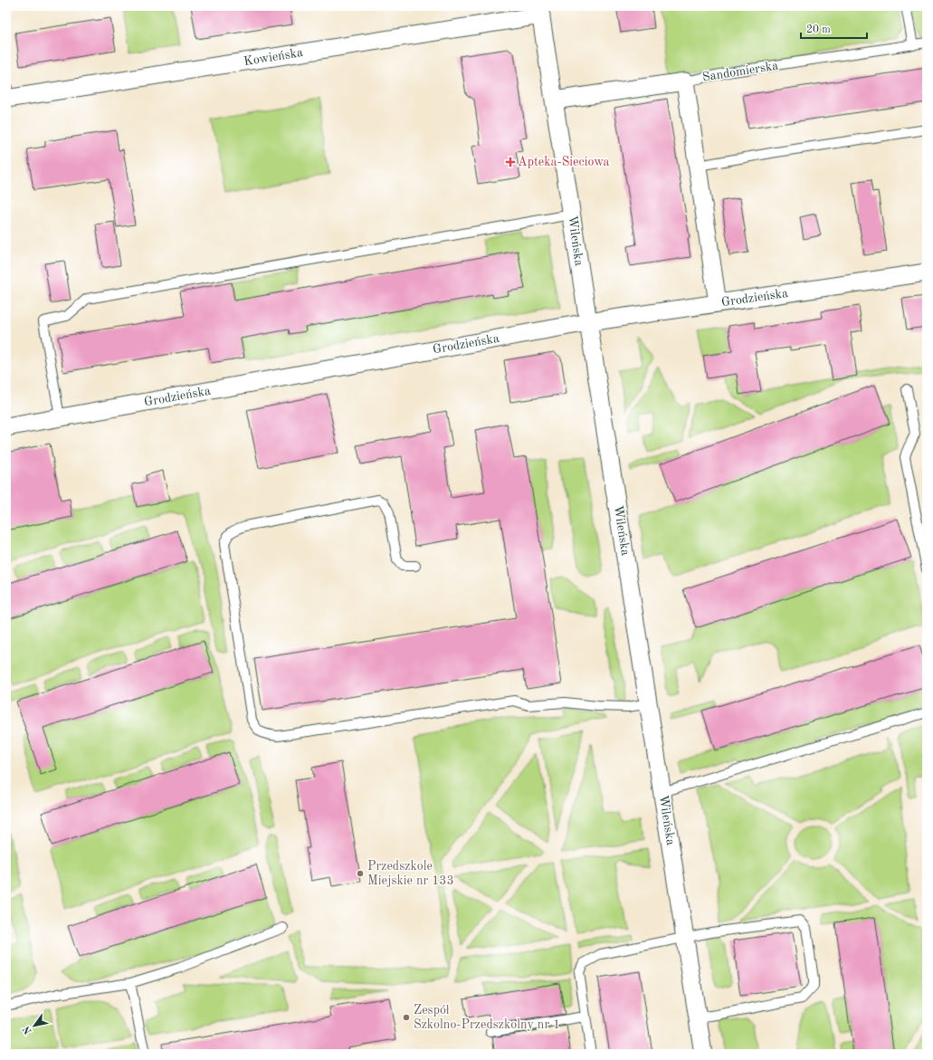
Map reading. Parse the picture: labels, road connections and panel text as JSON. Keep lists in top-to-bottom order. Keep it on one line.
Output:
{"streets":{"street":["Kowieńska","Sandomierska","Wileńska","Grodzieńska"]},"crossings":[["Kowieńska","Wileńska"],["Sandomierska","Wileńska"],["Wileńska","Grodzieńska"]],"places":{"health":["Apteka-Sieciowa"],"other":["Przedszkole Miejskie nr 133","Zespół Szkolno-Przedszkolny nr 1"]},"scale_bar":"20 m","north":"bottom left"}
